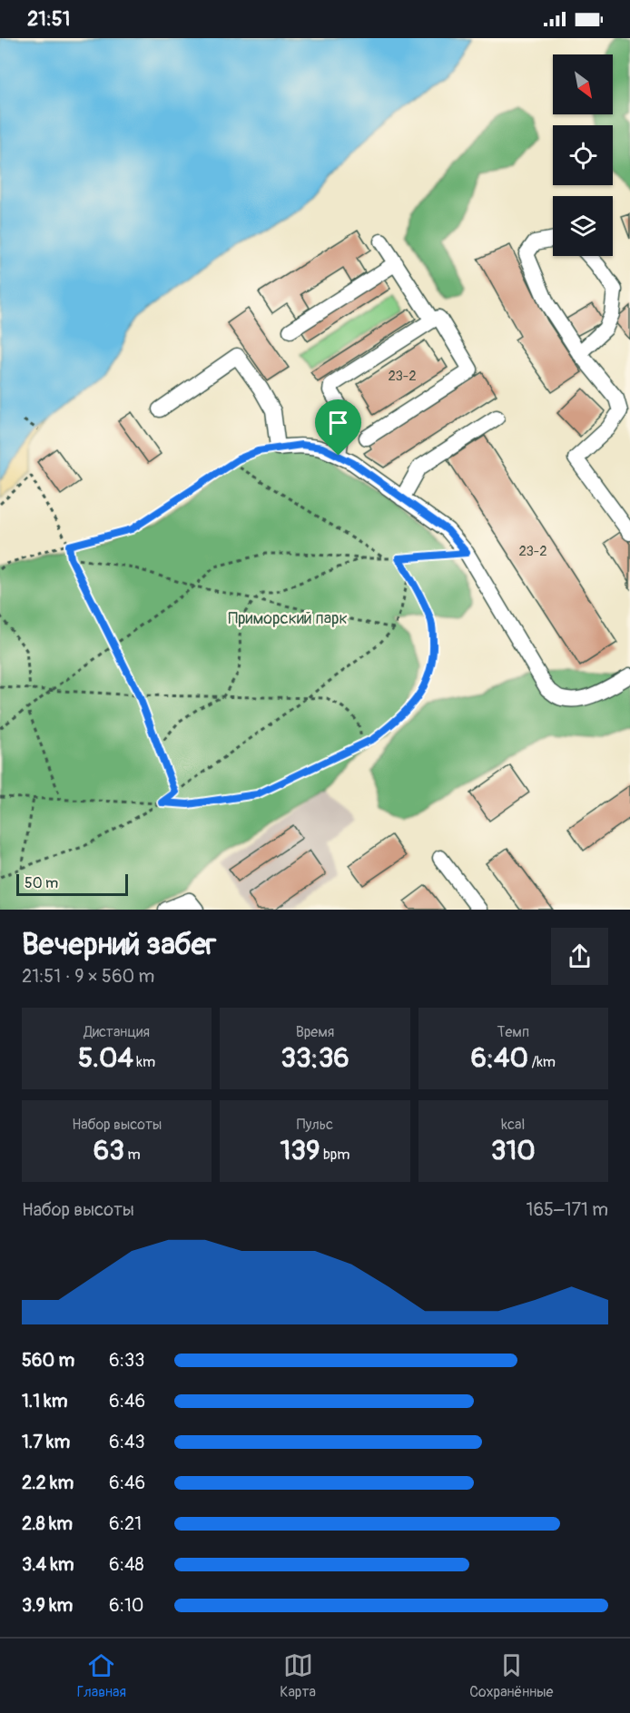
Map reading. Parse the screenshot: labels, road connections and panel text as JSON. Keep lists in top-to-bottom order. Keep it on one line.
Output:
{"parks":["Приморский парк"],"house_numbers":["23-2","23-2"],"scale_bar":"50 m","north":"bottom right","page":{"status":"21:51","scale":"50 m","heading":["Вечерний забег","21:51 · 9 × 560 m"],"stats":[["Дистанция","5.04 km"],["Время","33:36"],["Темп","6:40 /km"],["Набор высоты","63 m"],["Пульс","139 bpm"],["kcal","310"]],"chart":["Набор высоты","165–171 m"],"list":[{"name":"560 m","note":"6:33"},{"name":"1.1 km","note":"6:46"},{"name":"1.7 km","note":"6:43"},{"name":"2.2 km","note":"6:46"},{"name":"2.8 km","note":"6:21"},{"name":"3.4 km","note":"6:48"},{"name":"3.9 km","note":"6:10"}],"tabs":["Главная","Карта","Сохранённые"]}}
